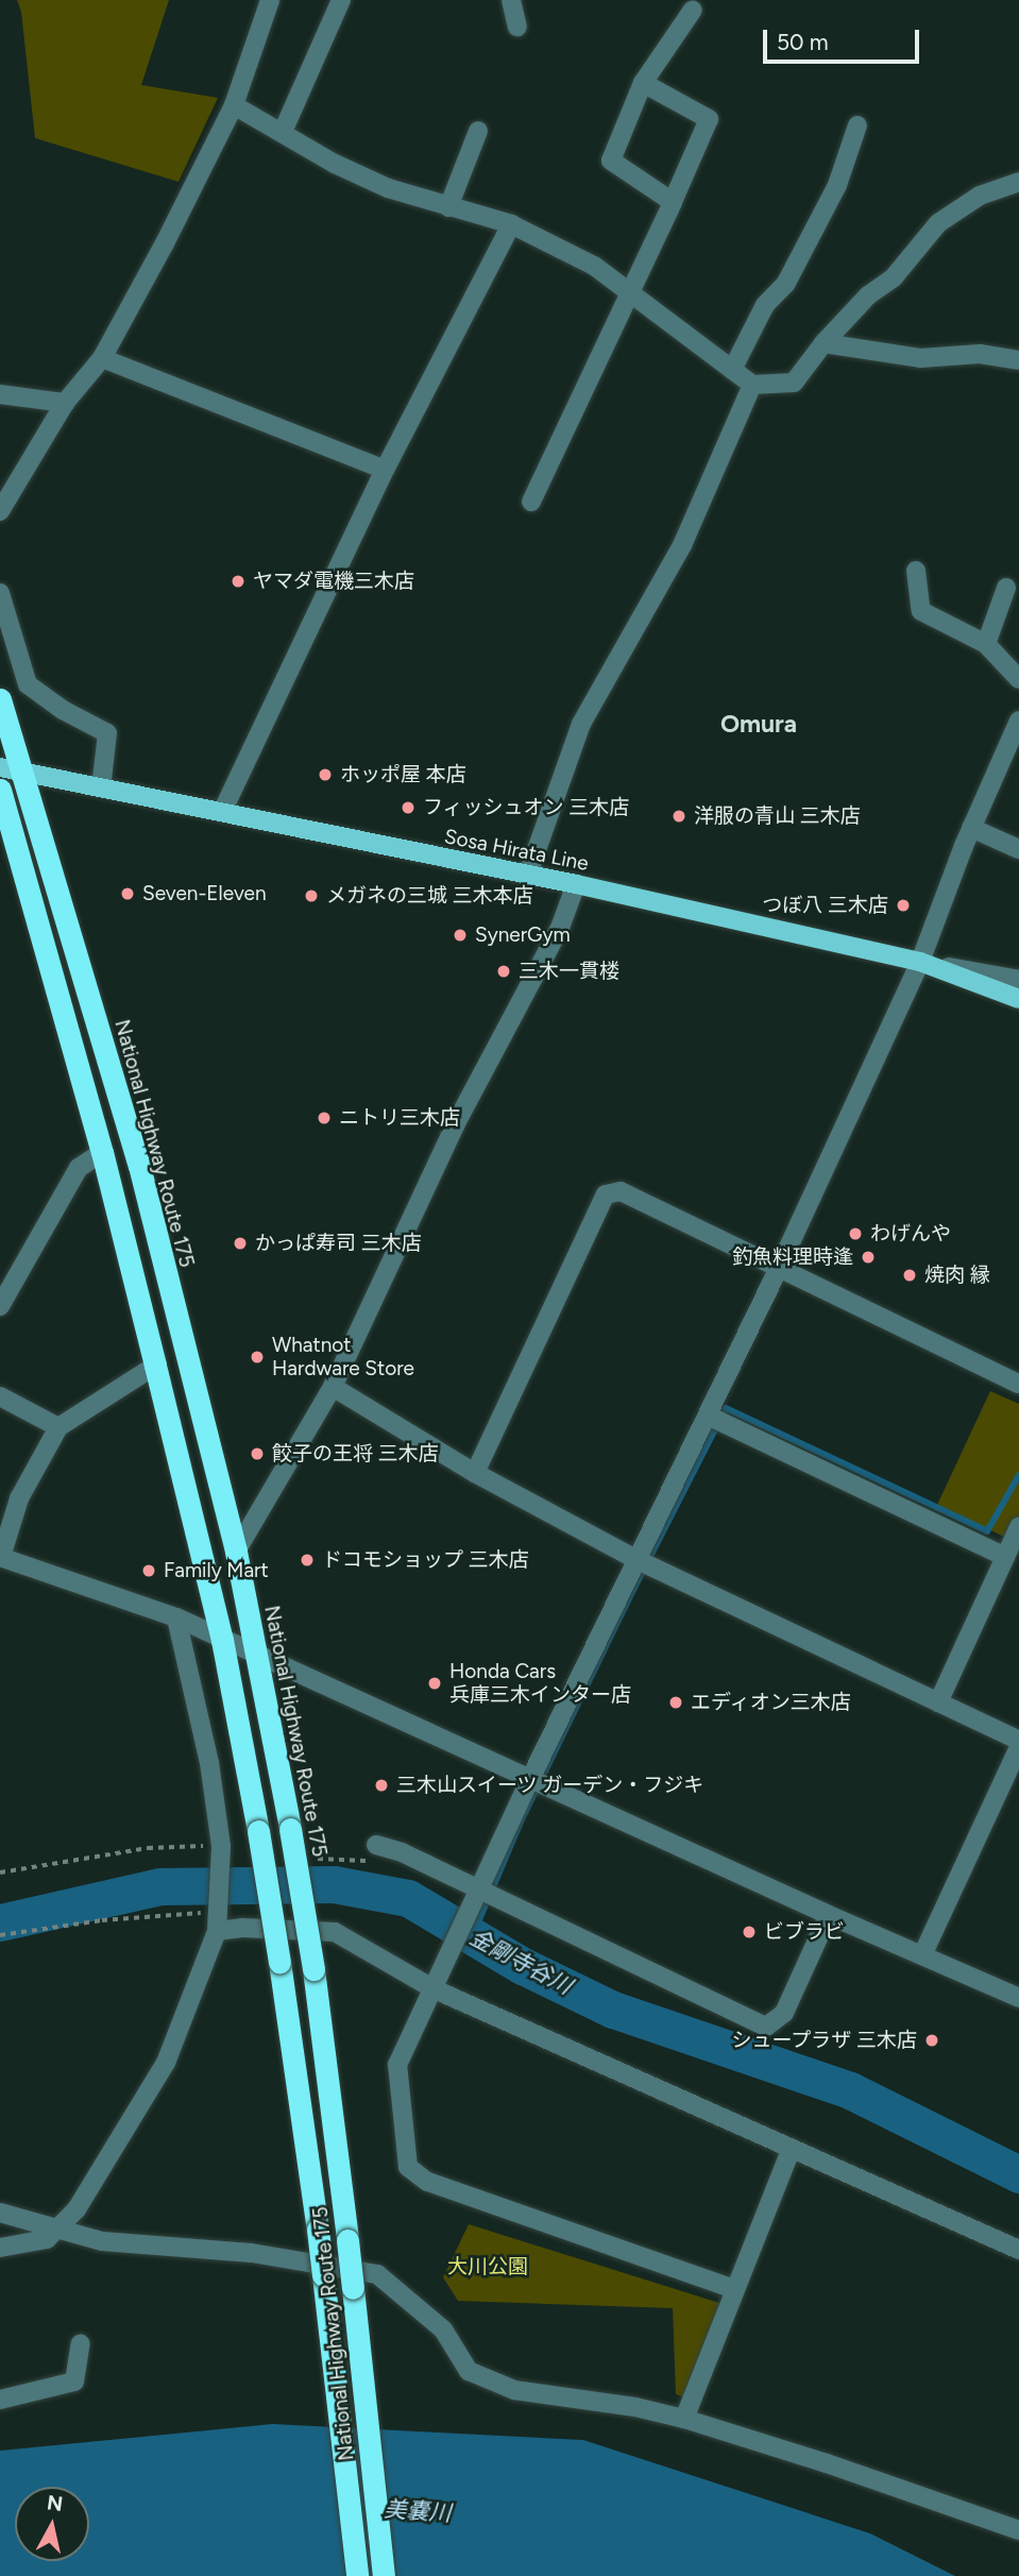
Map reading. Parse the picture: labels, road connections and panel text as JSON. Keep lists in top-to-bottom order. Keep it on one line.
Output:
{"streets":{"highway":["National Highway Route 175"],"main road":["Sosa Hirata Line"]},"crossings":[["Sosa Hirata Line","National Highway Route 175"]],"districts":["Omura"],"water":["金剛寺谷川","美嚢川"],"parks":["大川公園"],"places":["ヤマダ電機三木店","ホッポ屋 本店","フィッシュオン 三木店","洋服の青山 三木店","Seven-Eleven","メガネの三城 三木本店","つぼ八 三木店","SynerGym","三木一貫楼","ニトリ三木店","わげんや","かっぱ寿司 三木店","釣魚料理時逢","焼肉 縁","Whatnot Hardware Store","餃子の王将 三木店","ドコモショップ 三木店","Family Mart","Honda Cars 兵庫三木インター店","エディオン三木店","三木山スイーツ ガーデン・フジキ","ビブラビ","シュープラザ 三木店"],"scale_bar":"50 m","north":"top"}
